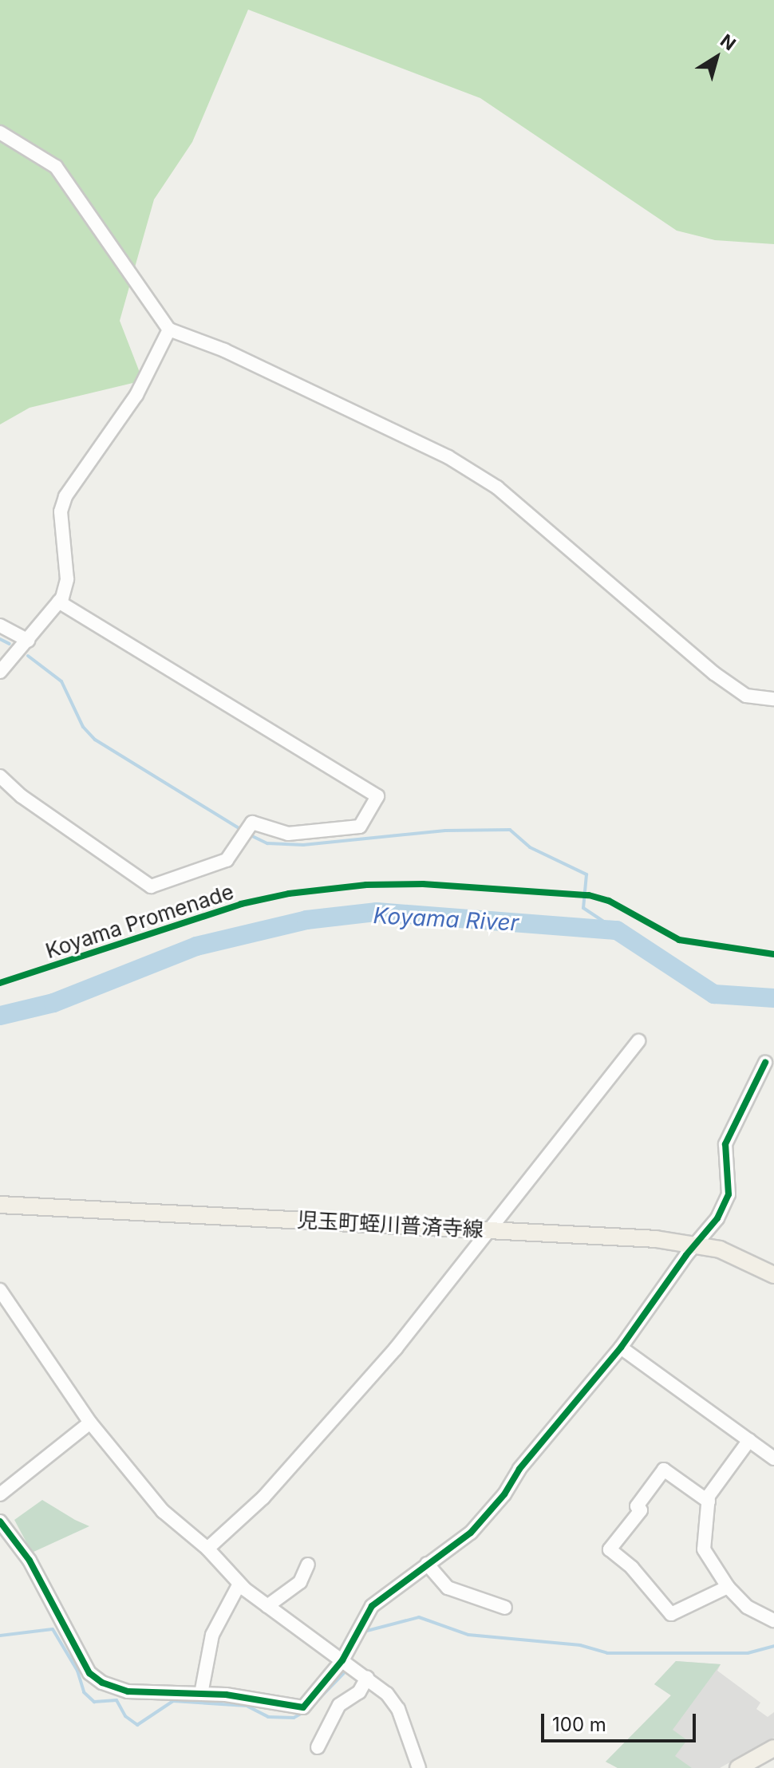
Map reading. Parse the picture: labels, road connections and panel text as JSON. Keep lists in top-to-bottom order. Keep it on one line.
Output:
{"streets":{"main road":["児玉町蛭川普済寺線"],"cycle path":["Koyama Promenade"]},"water":["Koyama River"],"scale_bar":"100 m","north":"top right"}
